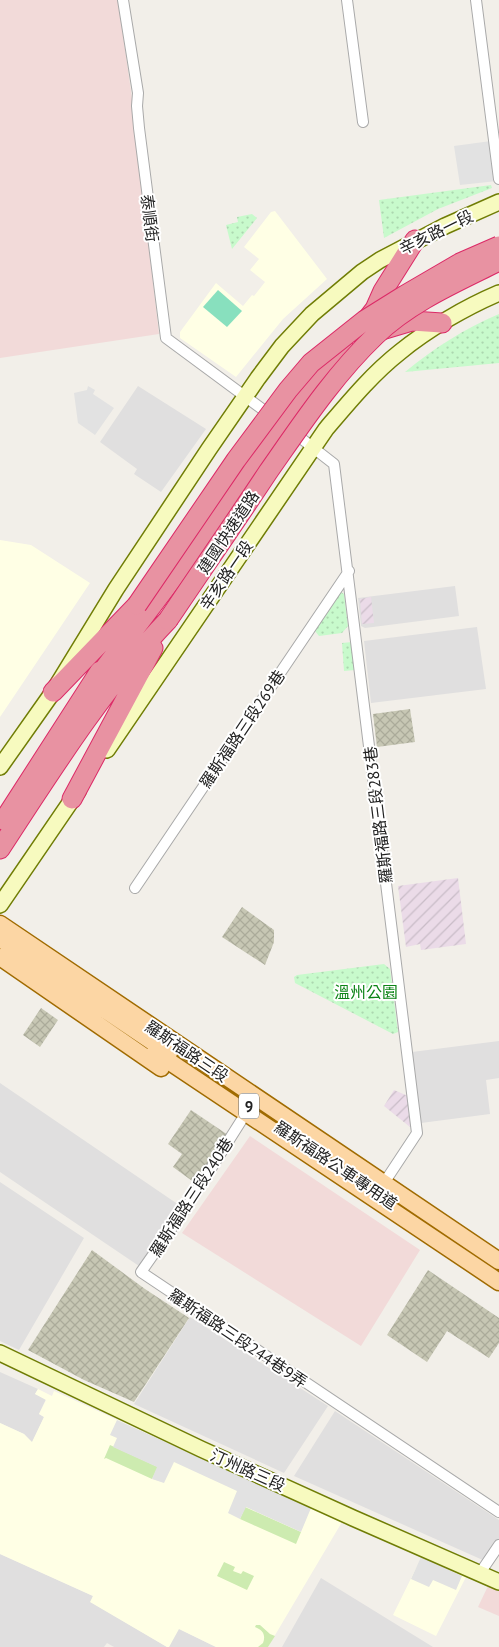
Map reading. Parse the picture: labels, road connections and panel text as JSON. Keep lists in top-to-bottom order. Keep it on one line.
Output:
{"streets":{"highway":["建國快速道路"],"main road":["辛亥路一段","羅斯福路三段","9","羅斯福路公車專用道","汀州路三段"],"street":["泰順街","羅斯福路三段269巷","羅斯福路三段283巷","羅斯福路三段240巷","羅斯福路三段244巷9弄"]},"crossings":[["泰順街","辛亥路一段"],["泰順街","羅斯福路三段283巷"],["辛亥路一段","羅斯福路三段283巷"],["羅斯福路三段269巷","羅斯福路三段283巷"],["羅斯福路三段283巷","羅斯福路三段"],["羅斯福路三段","羅斯福路三段240巷"],["羅斯福路三段240巷","羅斯福路三段244巷9弄"]],"parks":["溫州公園"]}
